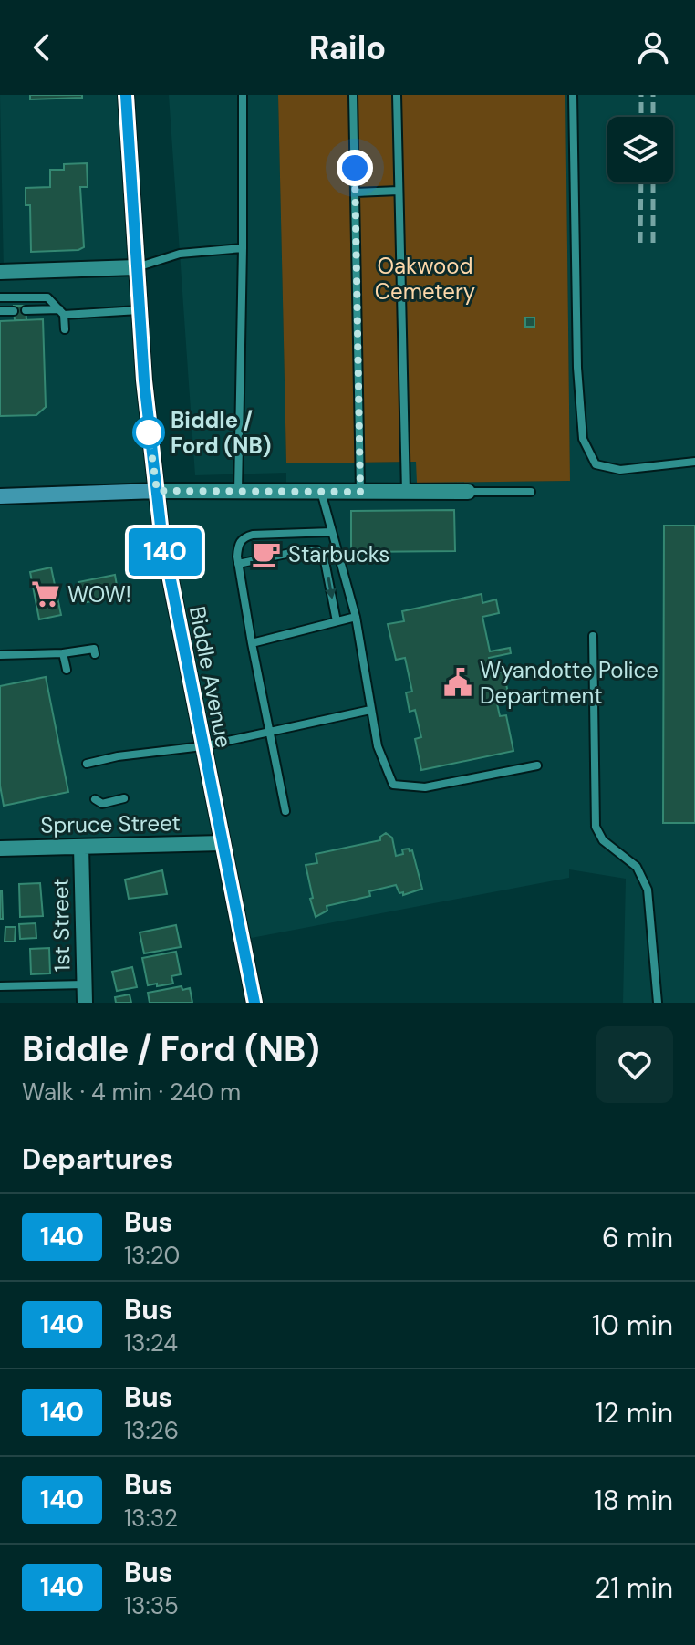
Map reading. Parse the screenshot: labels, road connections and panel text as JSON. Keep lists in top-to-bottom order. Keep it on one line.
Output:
{"streets":{"main road":["Biddle Avenue"],"street":["Spruce Street","1st Street"]},"crossings":[["Biddle Avenue","Spruce Street"],["Spruce Street","1st Street"]],"parks":["Oakwood Cemetery"],"places":{"other":["Biddle / Ford (NB)"],"cafe":["Starbucks"],"supermarket":["WOW!"],"public building":["Wyandotte Police Department"]},"lines":["bus line 140"],"page":{"header":"Railo","on_map":"140","heading":[["Biddle / Ford (NB)","Walk · 4 min · 240 m"],"Departures"],"list":[{"mark":"140","name":"Bus","note":"13:20","value":"6 min"},{"mark":"140","name":"Bus","note":"13:24","value":"10 min"},{"mark":"140","name":"Bus","note":"13:26","value":"12 min"},{"mark":"140","name":"Bus","note":"13:32","value":"18 min"},{"mark":"140","name":"Bus","note":"13:35","value":"21 min"}]}}
